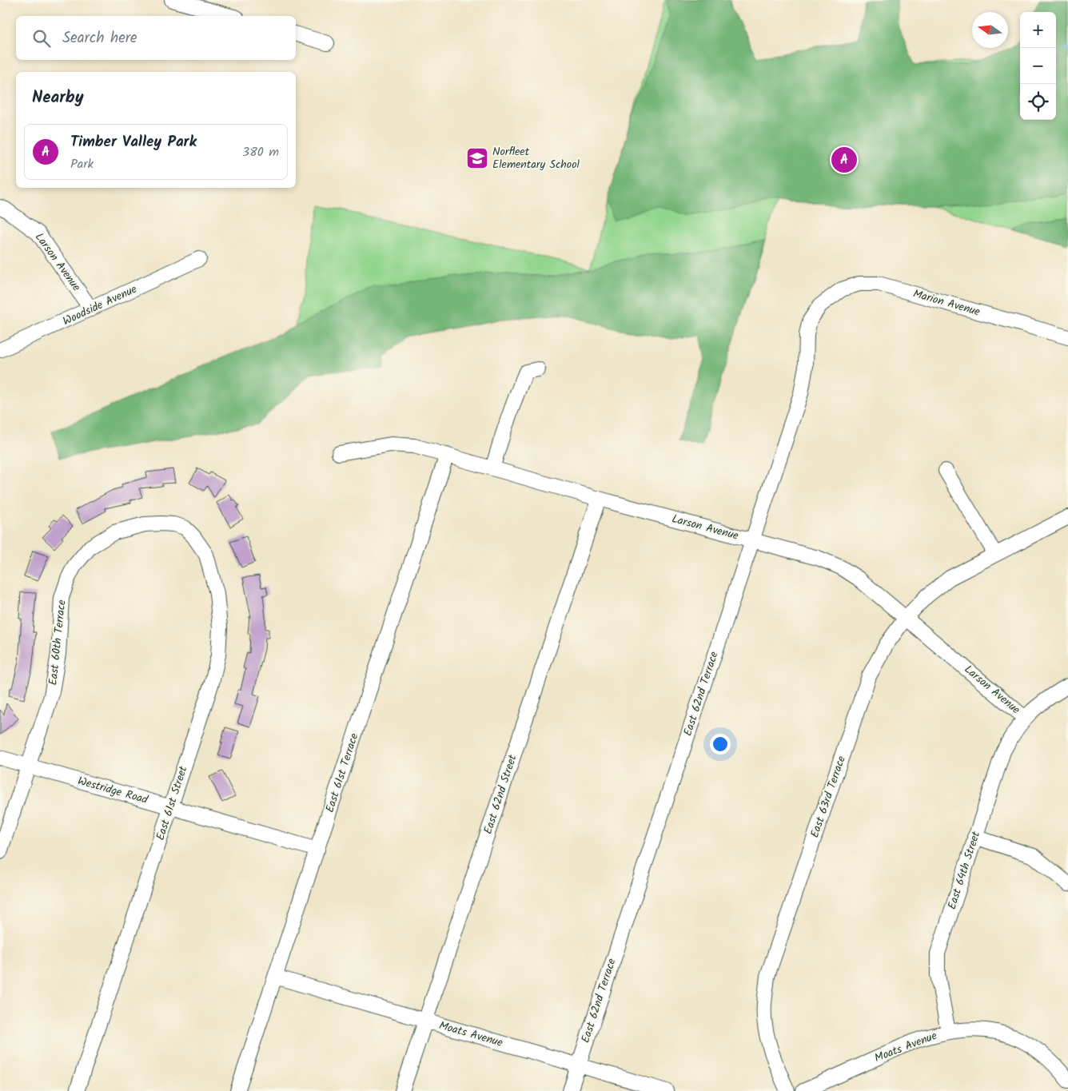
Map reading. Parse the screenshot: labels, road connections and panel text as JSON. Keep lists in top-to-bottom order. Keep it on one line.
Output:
{"streets":{"street":["Larson Avenue","Marion Avenue","Woodside Avenue","East 60th Terrace","East 62nd Terrace","East 61st Terrace","Westridge Road","East 62nd Street","East 63rd Terrace","East 61st Street","East 64th Street","Moats Avenue"]},"crossings":[["Larson Avenue","Woodside Avenue"],["Larson Avenue","East 62nd Terrace"],["Larson Avenue","East 61st Terrace"],["Larson Avenue","East 62nd Street"],["Larson Avenue","East 63rd Terrace"],["Larson Avenue","East 64th Street"],["Marion Avenue","East 62nd Terrace"],["East 60th Terrace","Westridge Road"],["East 60th Terrace","East 61st Street"],["East 62nd Terrace","Moats Avenue"],["East 61st Terrace","Westridge Road"],["East 61st Terrace","Moats Avenue"],["Westridge Road","East 61st Street"],["East 62nd Street","Moats Avenue"],["East 64th Street","Moats Avenue"]],"places":{"school or university":["Norfleet Elementary School"]},"north":"left","page":{"map_buttons":["+","−"],"search":"Search here","heading":"Nearby","list":[{"mark":"A","name":"Timber Valley Park","note":"Park","value":"380 m"}],"pins":"A"}}
